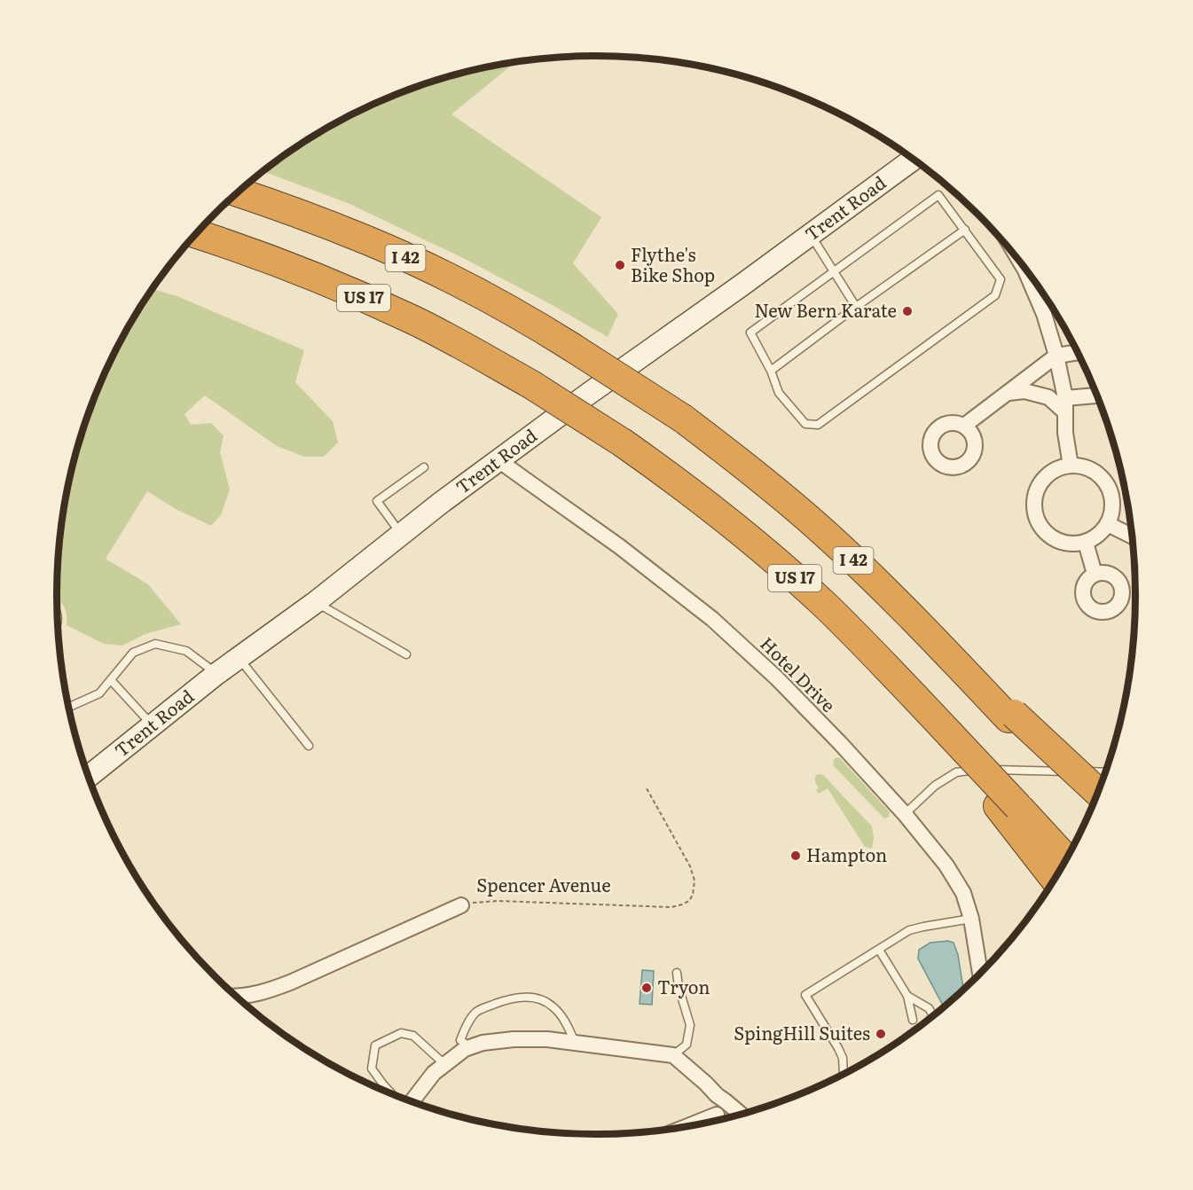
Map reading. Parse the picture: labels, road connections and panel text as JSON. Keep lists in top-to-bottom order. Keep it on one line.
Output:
{"streets":{"highway":["I 42","US 17"],"street":["Trent Road","Hotel Drive","Spencer Avenue"]},"crossings":[["Trent Road","Hotel Drive"]],"places":["Flythe's Bike Shop","New Bern Karate","Hampton","Tryon","SpingHill Suites"]}
